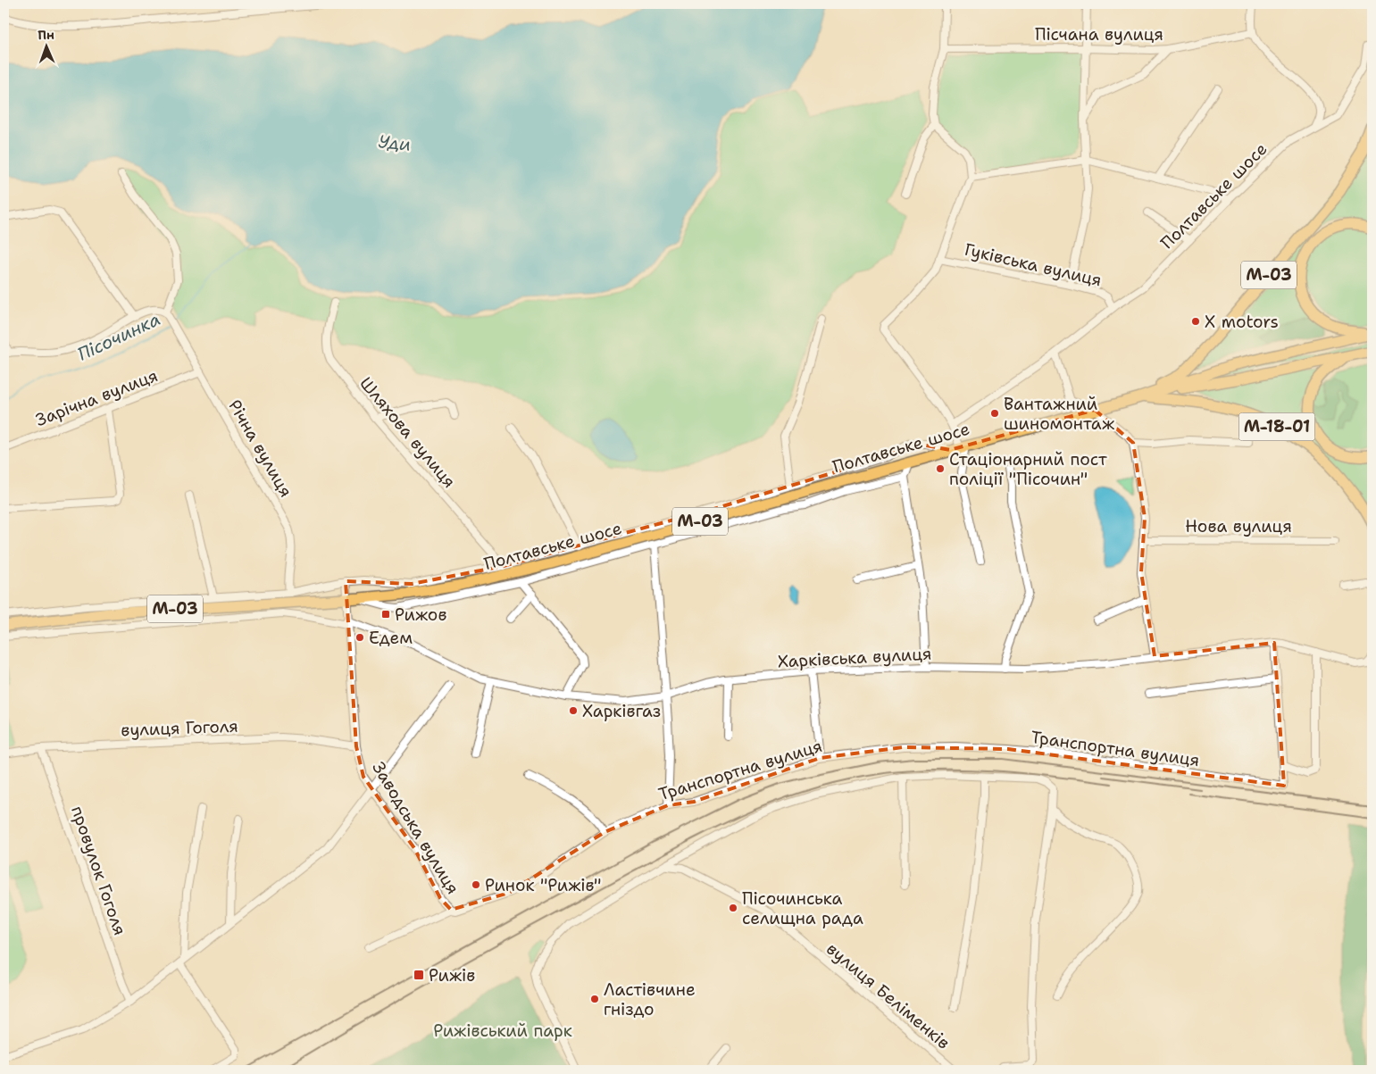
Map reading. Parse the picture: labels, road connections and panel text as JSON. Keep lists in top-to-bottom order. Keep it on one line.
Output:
{"streets":{"highway":["Полтавське шосе","М-03","М-18-01"],"street":["Пісчана вулиця","Гуківська вулиця","Зарічна вулиця","Шляхова вулиця","Річна вулиця","Нова вулиця","Харківська вулиця","вулиця Гоголя","Транспортна вулиця","Заводська вулиця","провулок Гоголя","вулиця Беліменків"]},"crossings":[["Полтавське шосе","Гуківська вулиця"],["Полтавське шосе","М-03"],["Полтавське шосе","М-18-01"],["Полтавське шосе","Заводська вулиця"],["М-03","М-18-01"],["Зарічна вулиця","Річна вулиця"],["Харківська вулиця","Заводська вулиця"],["вулиця Гоголя","Заводська вулиця"],["вулиця Гоголя","провулок Гоголя"],["Транспортна вулиця","Заводська вулиця"]],"water":["Уди","Пісочинка"],"parks":["Рижівський парк"],"places":{"other":["Х motors","Вантажний шиномонтаж","Стаціонарний пост поліції \"Пісочин\"","Едем","Харківгаз","Ринок \"Рижів\"","Пісочинська селищна рада","Ластівчине гніздо"],"transit":["Рижов","Рижів"]},"north":"top"}
